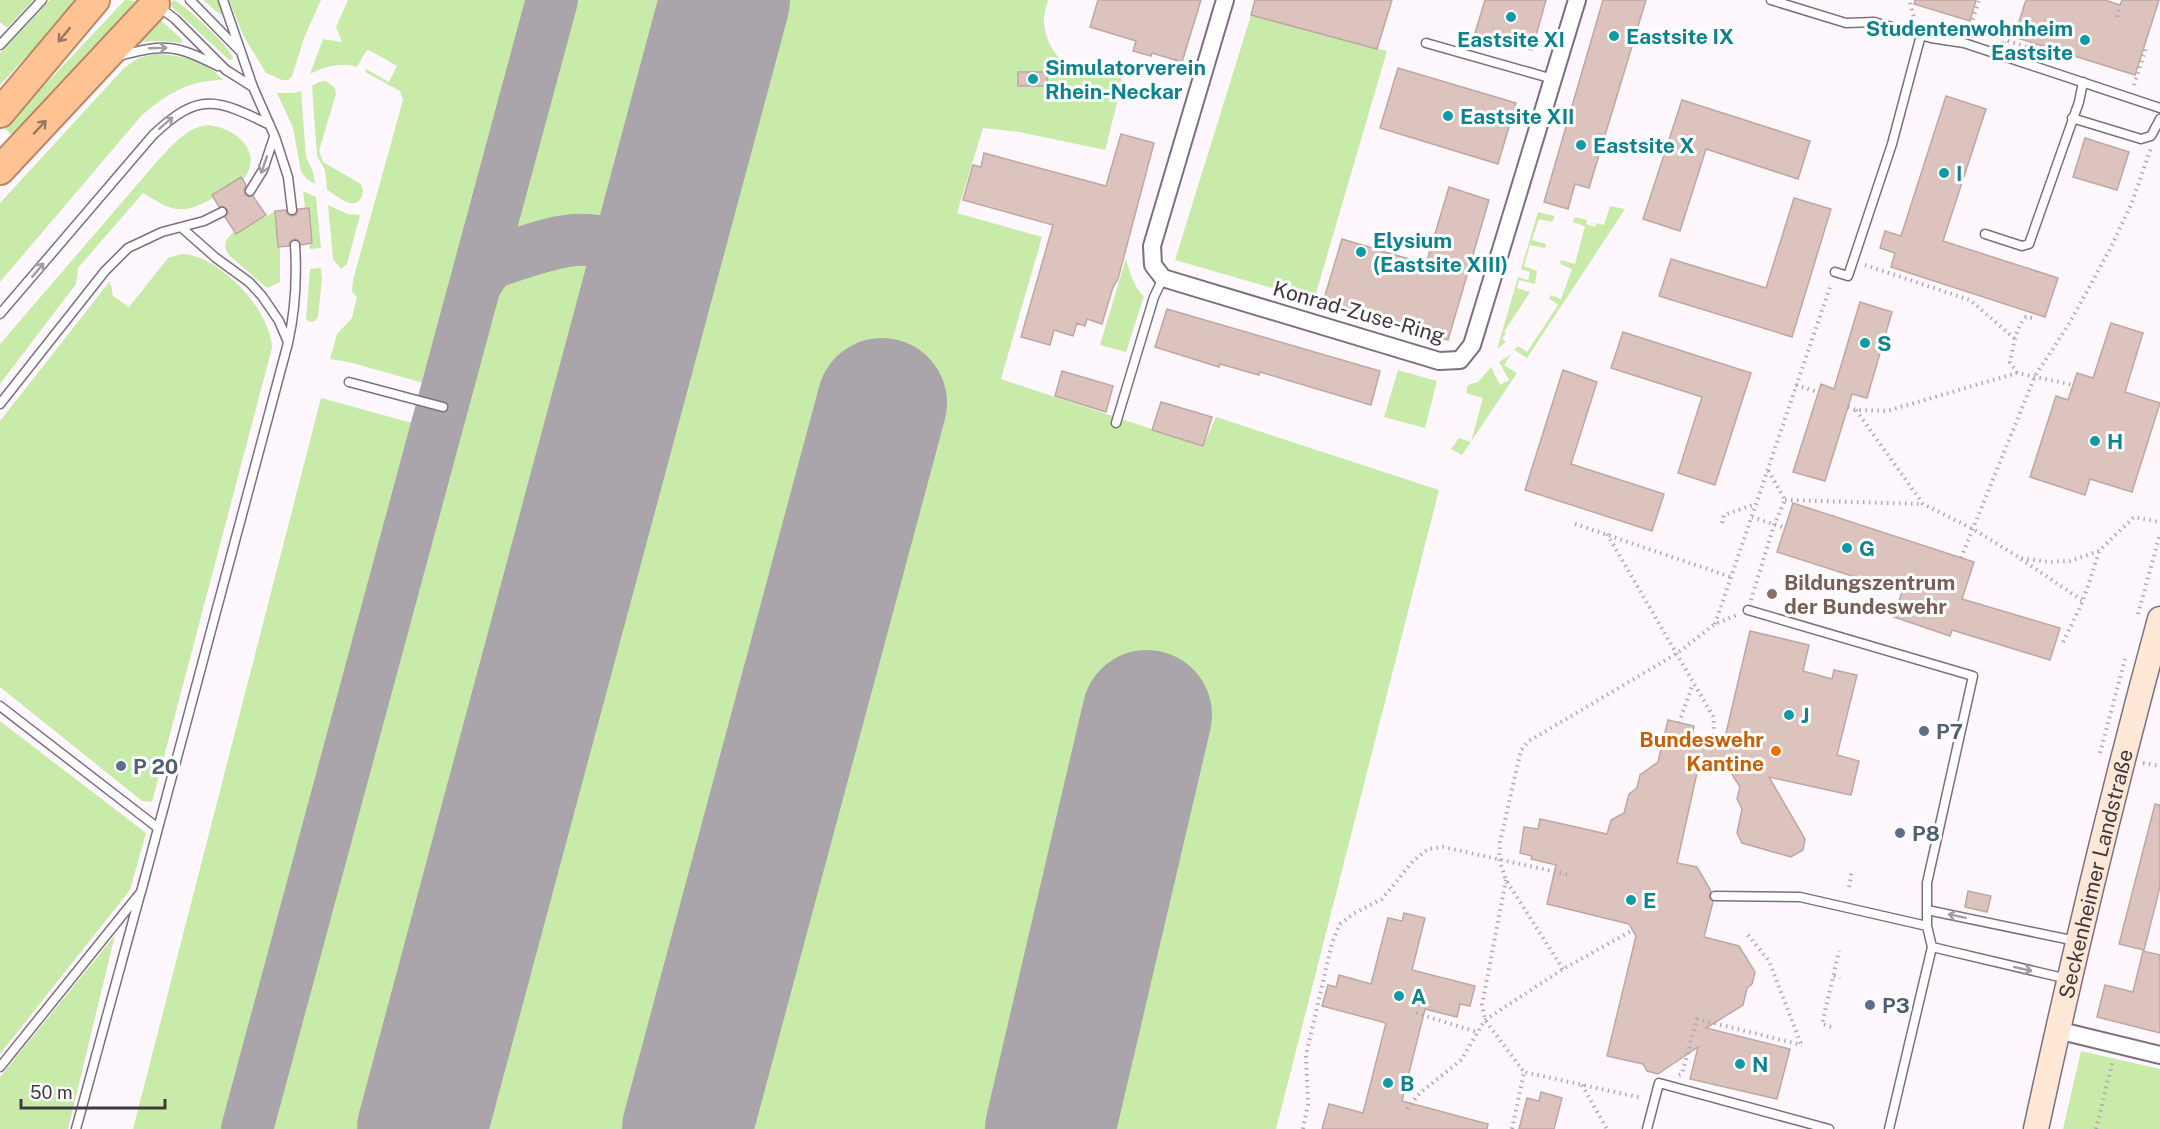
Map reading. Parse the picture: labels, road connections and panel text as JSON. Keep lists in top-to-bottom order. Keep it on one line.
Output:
{"streets":{"main road":["Seckenheimer Landstraße"],"street":["Konrad-Zuse-Ring"]},"places":["Eastsite XI","Eastsite IX","Studentenwohnheim Eastsite","Simulatorverein Rhein-Neckar","Eastsite XII","Eastsite X","I","Elysium (Eastsite XIII)","S","H","G","Bildungszentrum der Bundeswehr","J","P7","Bundeswehr Kantine","P 20","P8","E","A","P3","N","B"],"scale_bar":"50 m"}
